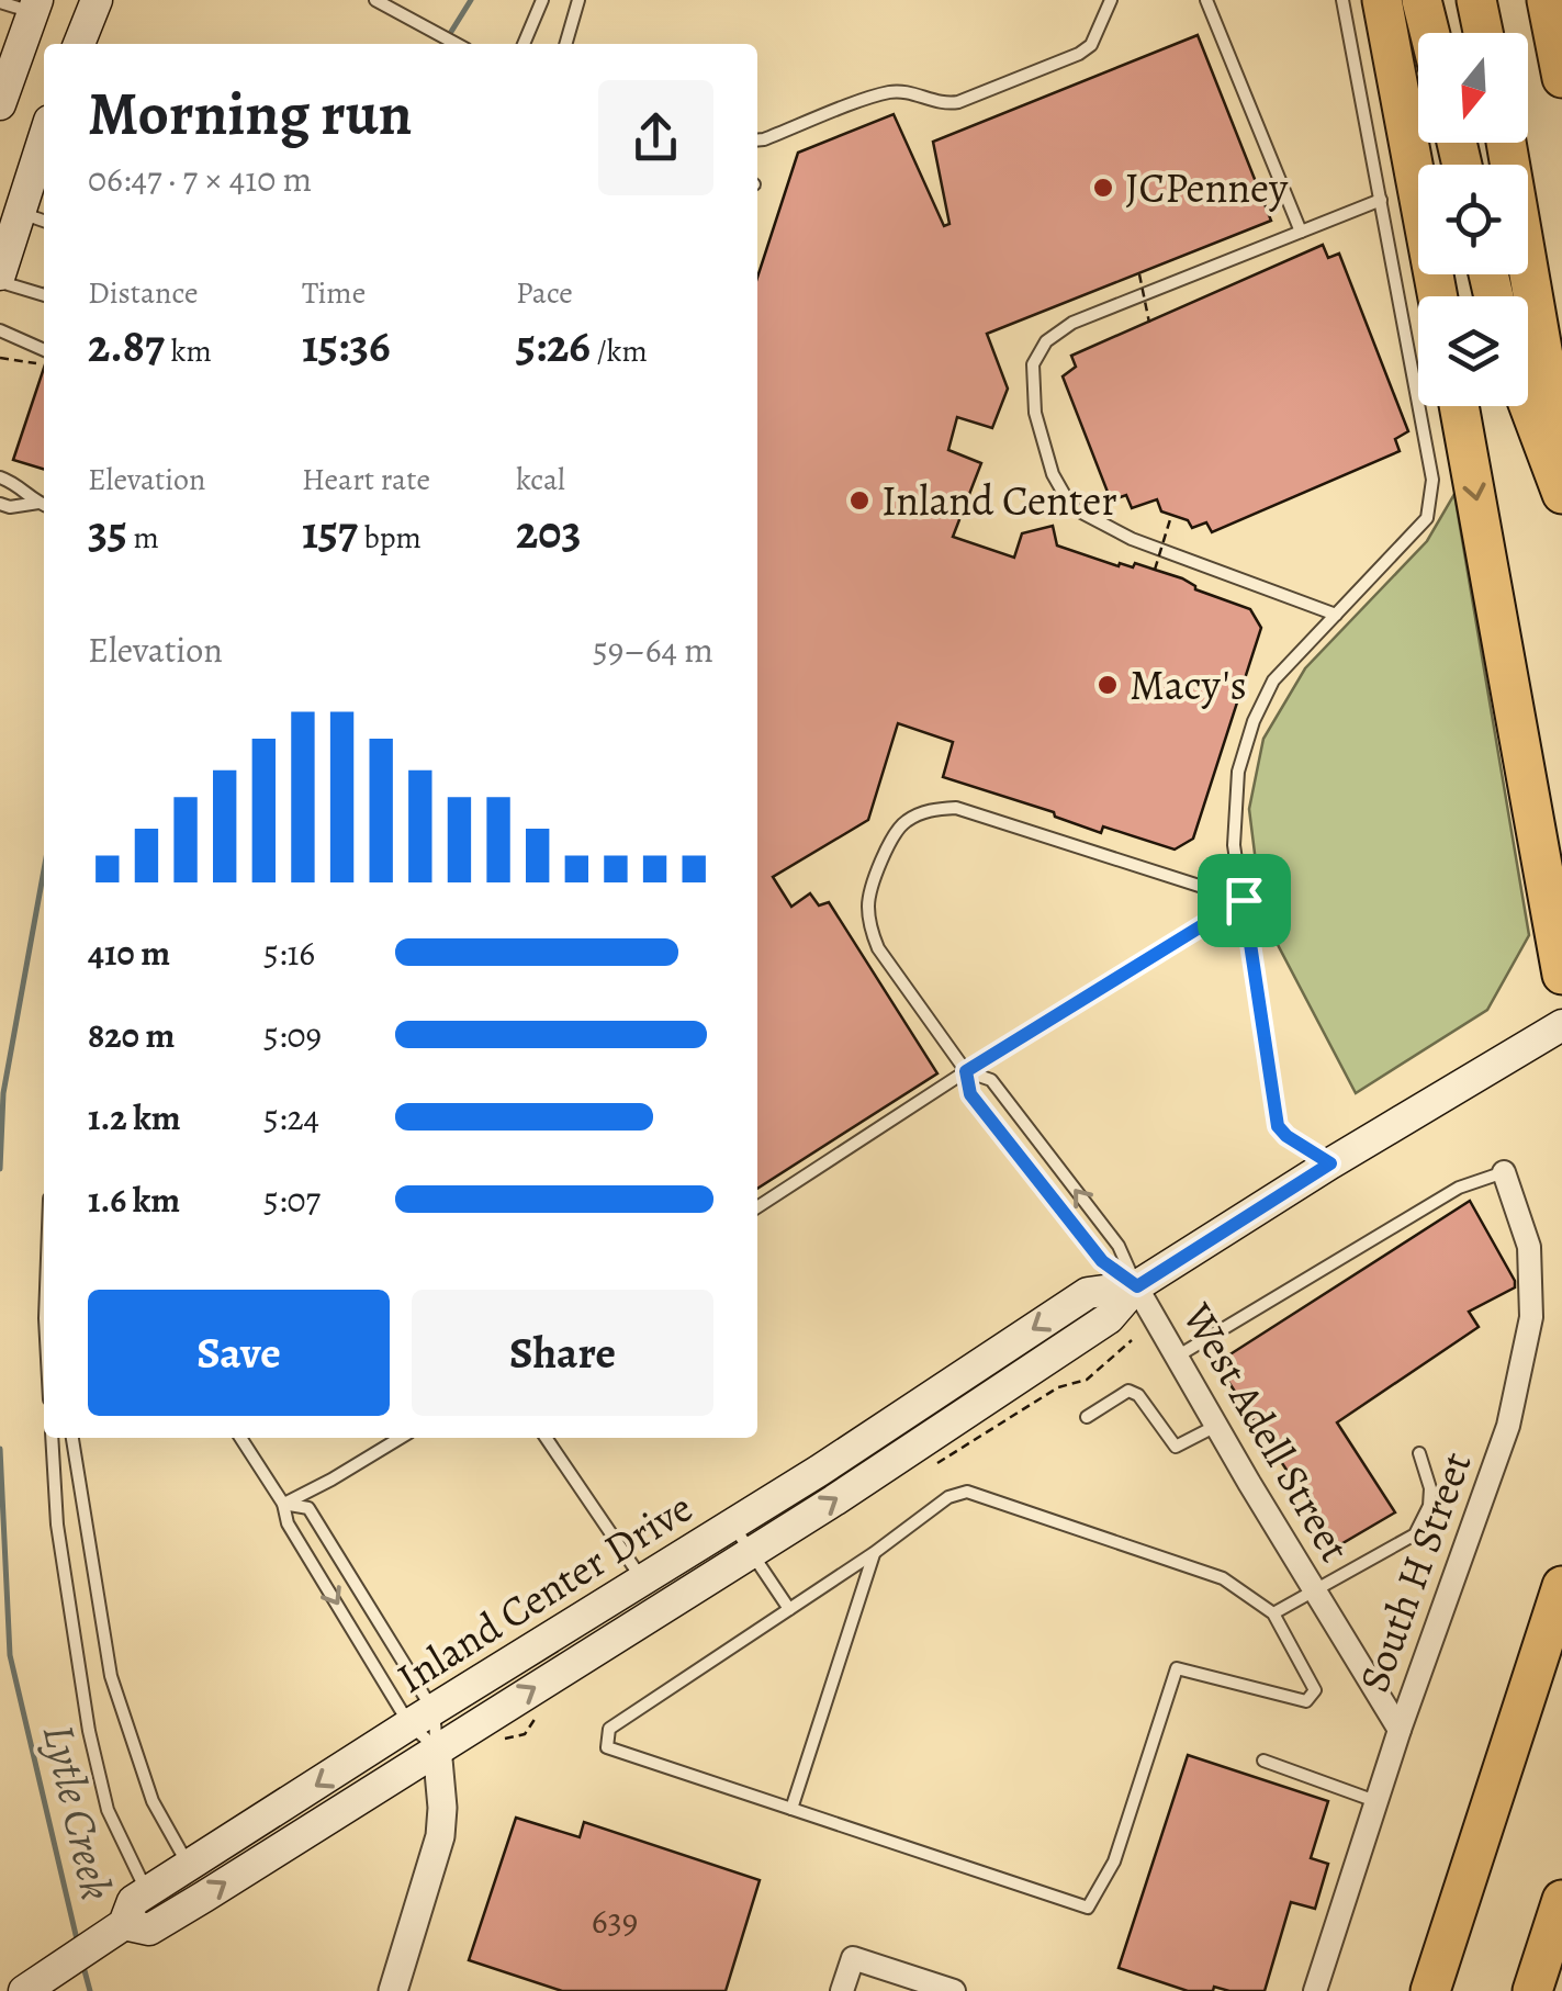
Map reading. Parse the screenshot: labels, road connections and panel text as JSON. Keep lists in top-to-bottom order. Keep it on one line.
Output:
{"streets":{"main road":["Inland Center Drive"],"street":["West Adell Street","South H Street"]},"crossings":[["West Adell Street","South H Street"],["West Adell Street","Inland Center Drive"]],"water":["Lytle Creek"],"places":["JCPenney","Inland Center","Macy's"],"house_numbers":["639"],"north":"bottom","page":{"heading":["Morning run","06:47 · 7 × 410 m"],"stats":[["Distance","2.87 km"],["Time","15:36"],["Pace","5:26 /km"],["Elevation","35 m"],["Heart rate","157 bpm"],["kcal","203"]],"chart":["Elevation","59–64 m"],"list":[{"name":"410 m","note":"5:16"},{"name":"820 m","note":"5:09"},{"name":"1.2 km","note":"5:24"},{"name":"1.6 km","note":"5:07"}],"buttons":["Save","Share"]}}
